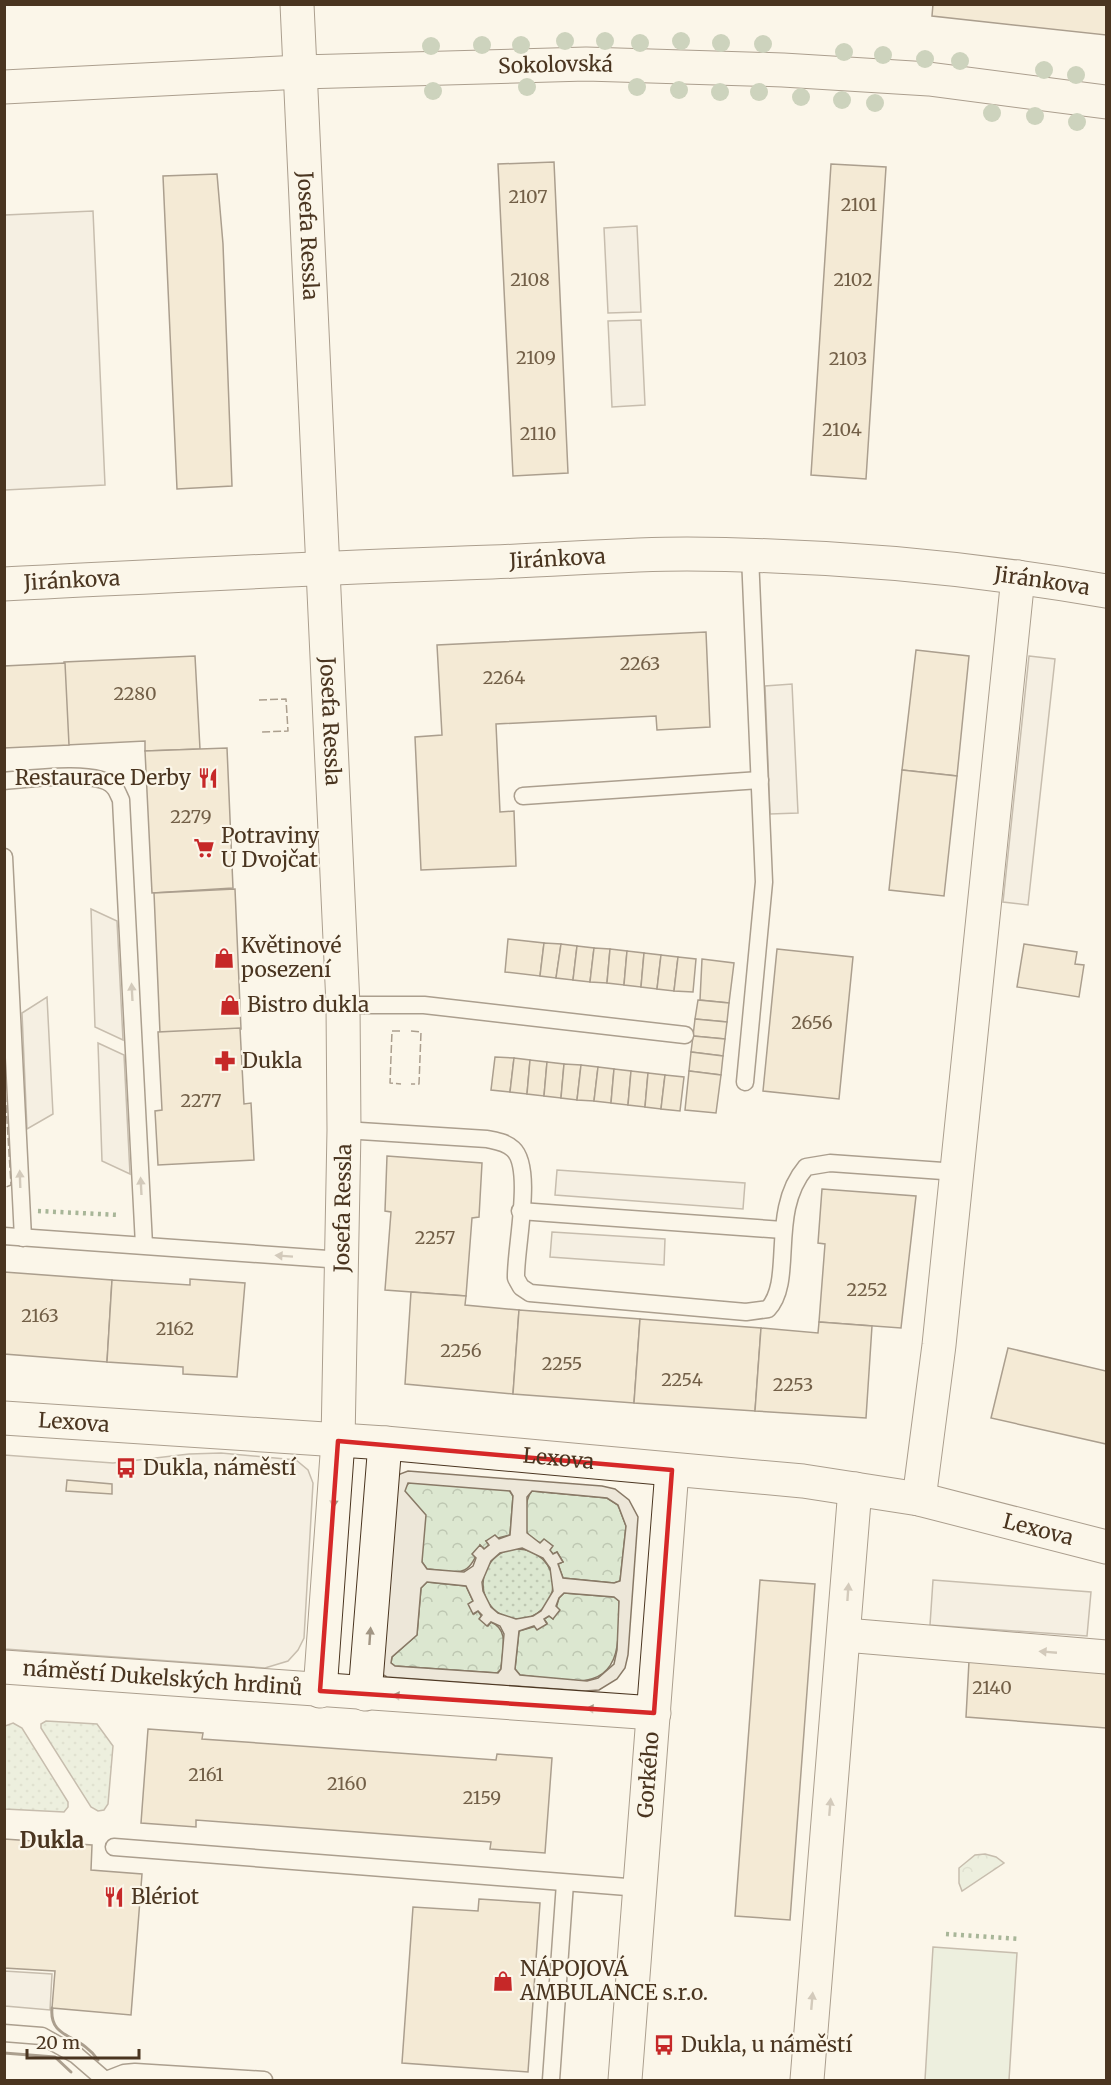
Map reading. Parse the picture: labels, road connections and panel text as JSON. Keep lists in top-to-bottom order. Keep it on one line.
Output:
{"streets":{"street":["Sokolovská","Josefa Ressla","Jiránkova","Lexova","náměstí Dukelských hrdinů","Gorkého"]},"crossings":[["Sokolovská","Josefa Ressla"],["Josefa Ressla","Jiránkova"],["Josefa Ressla","Lexova"],["Josefa Ressla","náměstí Dukelských hrdinů"],["Lexova","náměstí Dukelských hrdinů"],["Lexova","Gorkého"],["náměstí Dukelských hrdinů","Gorkého"]],"districts":["Dukla"],"places":{"restaurant":["Restaurace Derby","Blériot"],"supermarket":["Potraviny U Dvojčat"],"shop":["Květinové posezení","Bistro dukla","NÁPOJOVÁ AMBULANCE s.r.o."],"pharmacy":["Dukla"],"bus stop":["Dukla, náměstí","Dukla, u náměstí"]},"house_numbers":["2107","2101","2108","2102","2109","2103","2104","2110","2263","2264","2280","2279","2656","2277","2257","2252","2163","2162","2256","2255","2254","2253","2140","2161","2160","2159"],"scale_bar":"20 m"}
